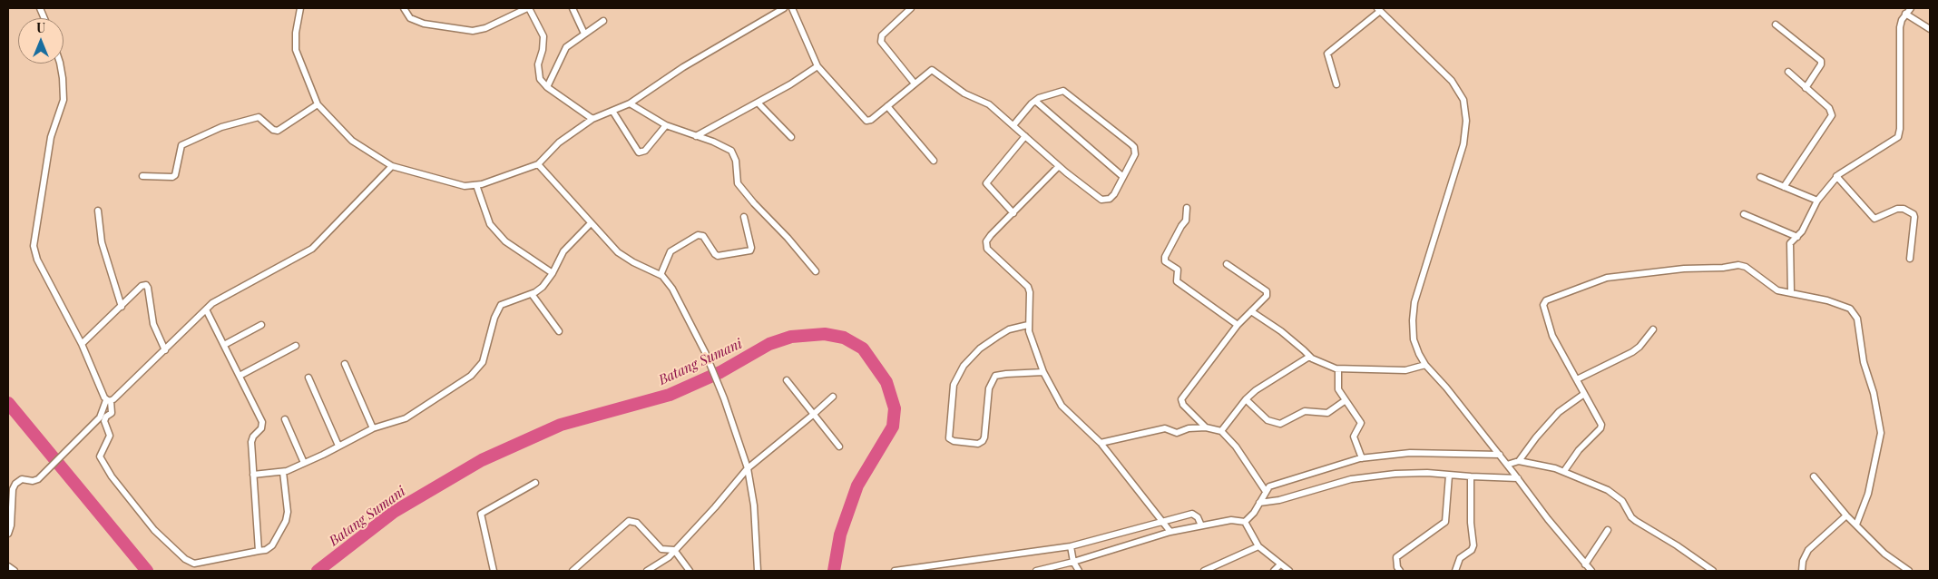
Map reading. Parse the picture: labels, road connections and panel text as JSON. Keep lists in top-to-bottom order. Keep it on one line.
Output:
{"water":["Batang Sumani"],"north":"top"}
